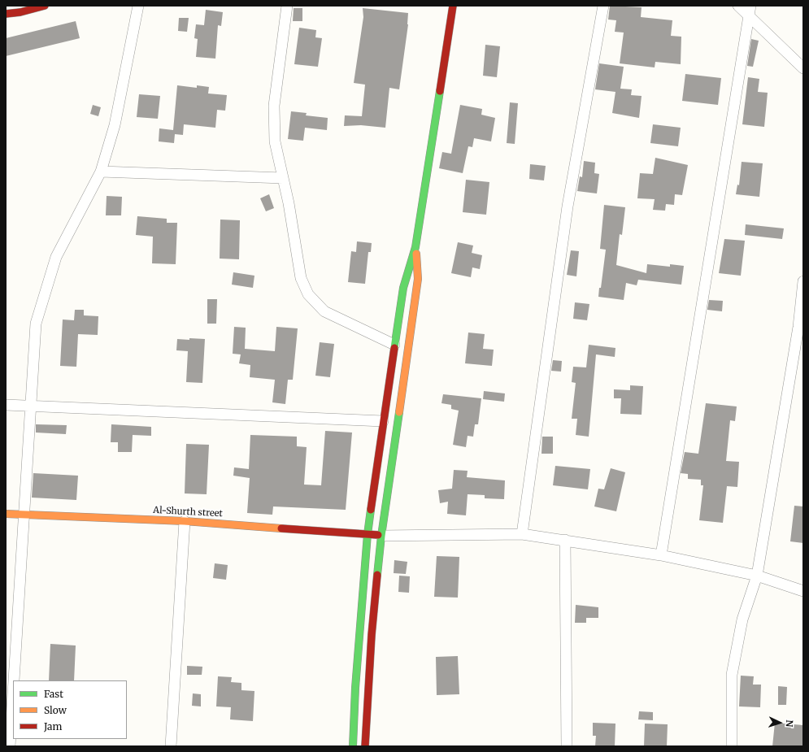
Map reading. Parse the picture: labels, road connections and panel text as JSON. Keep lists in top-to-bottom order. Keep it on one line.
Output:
{"streets":{"main road":["Al-Shurth street"]},"legend":["Fast","Slow","Jam"],"north":"right"}
